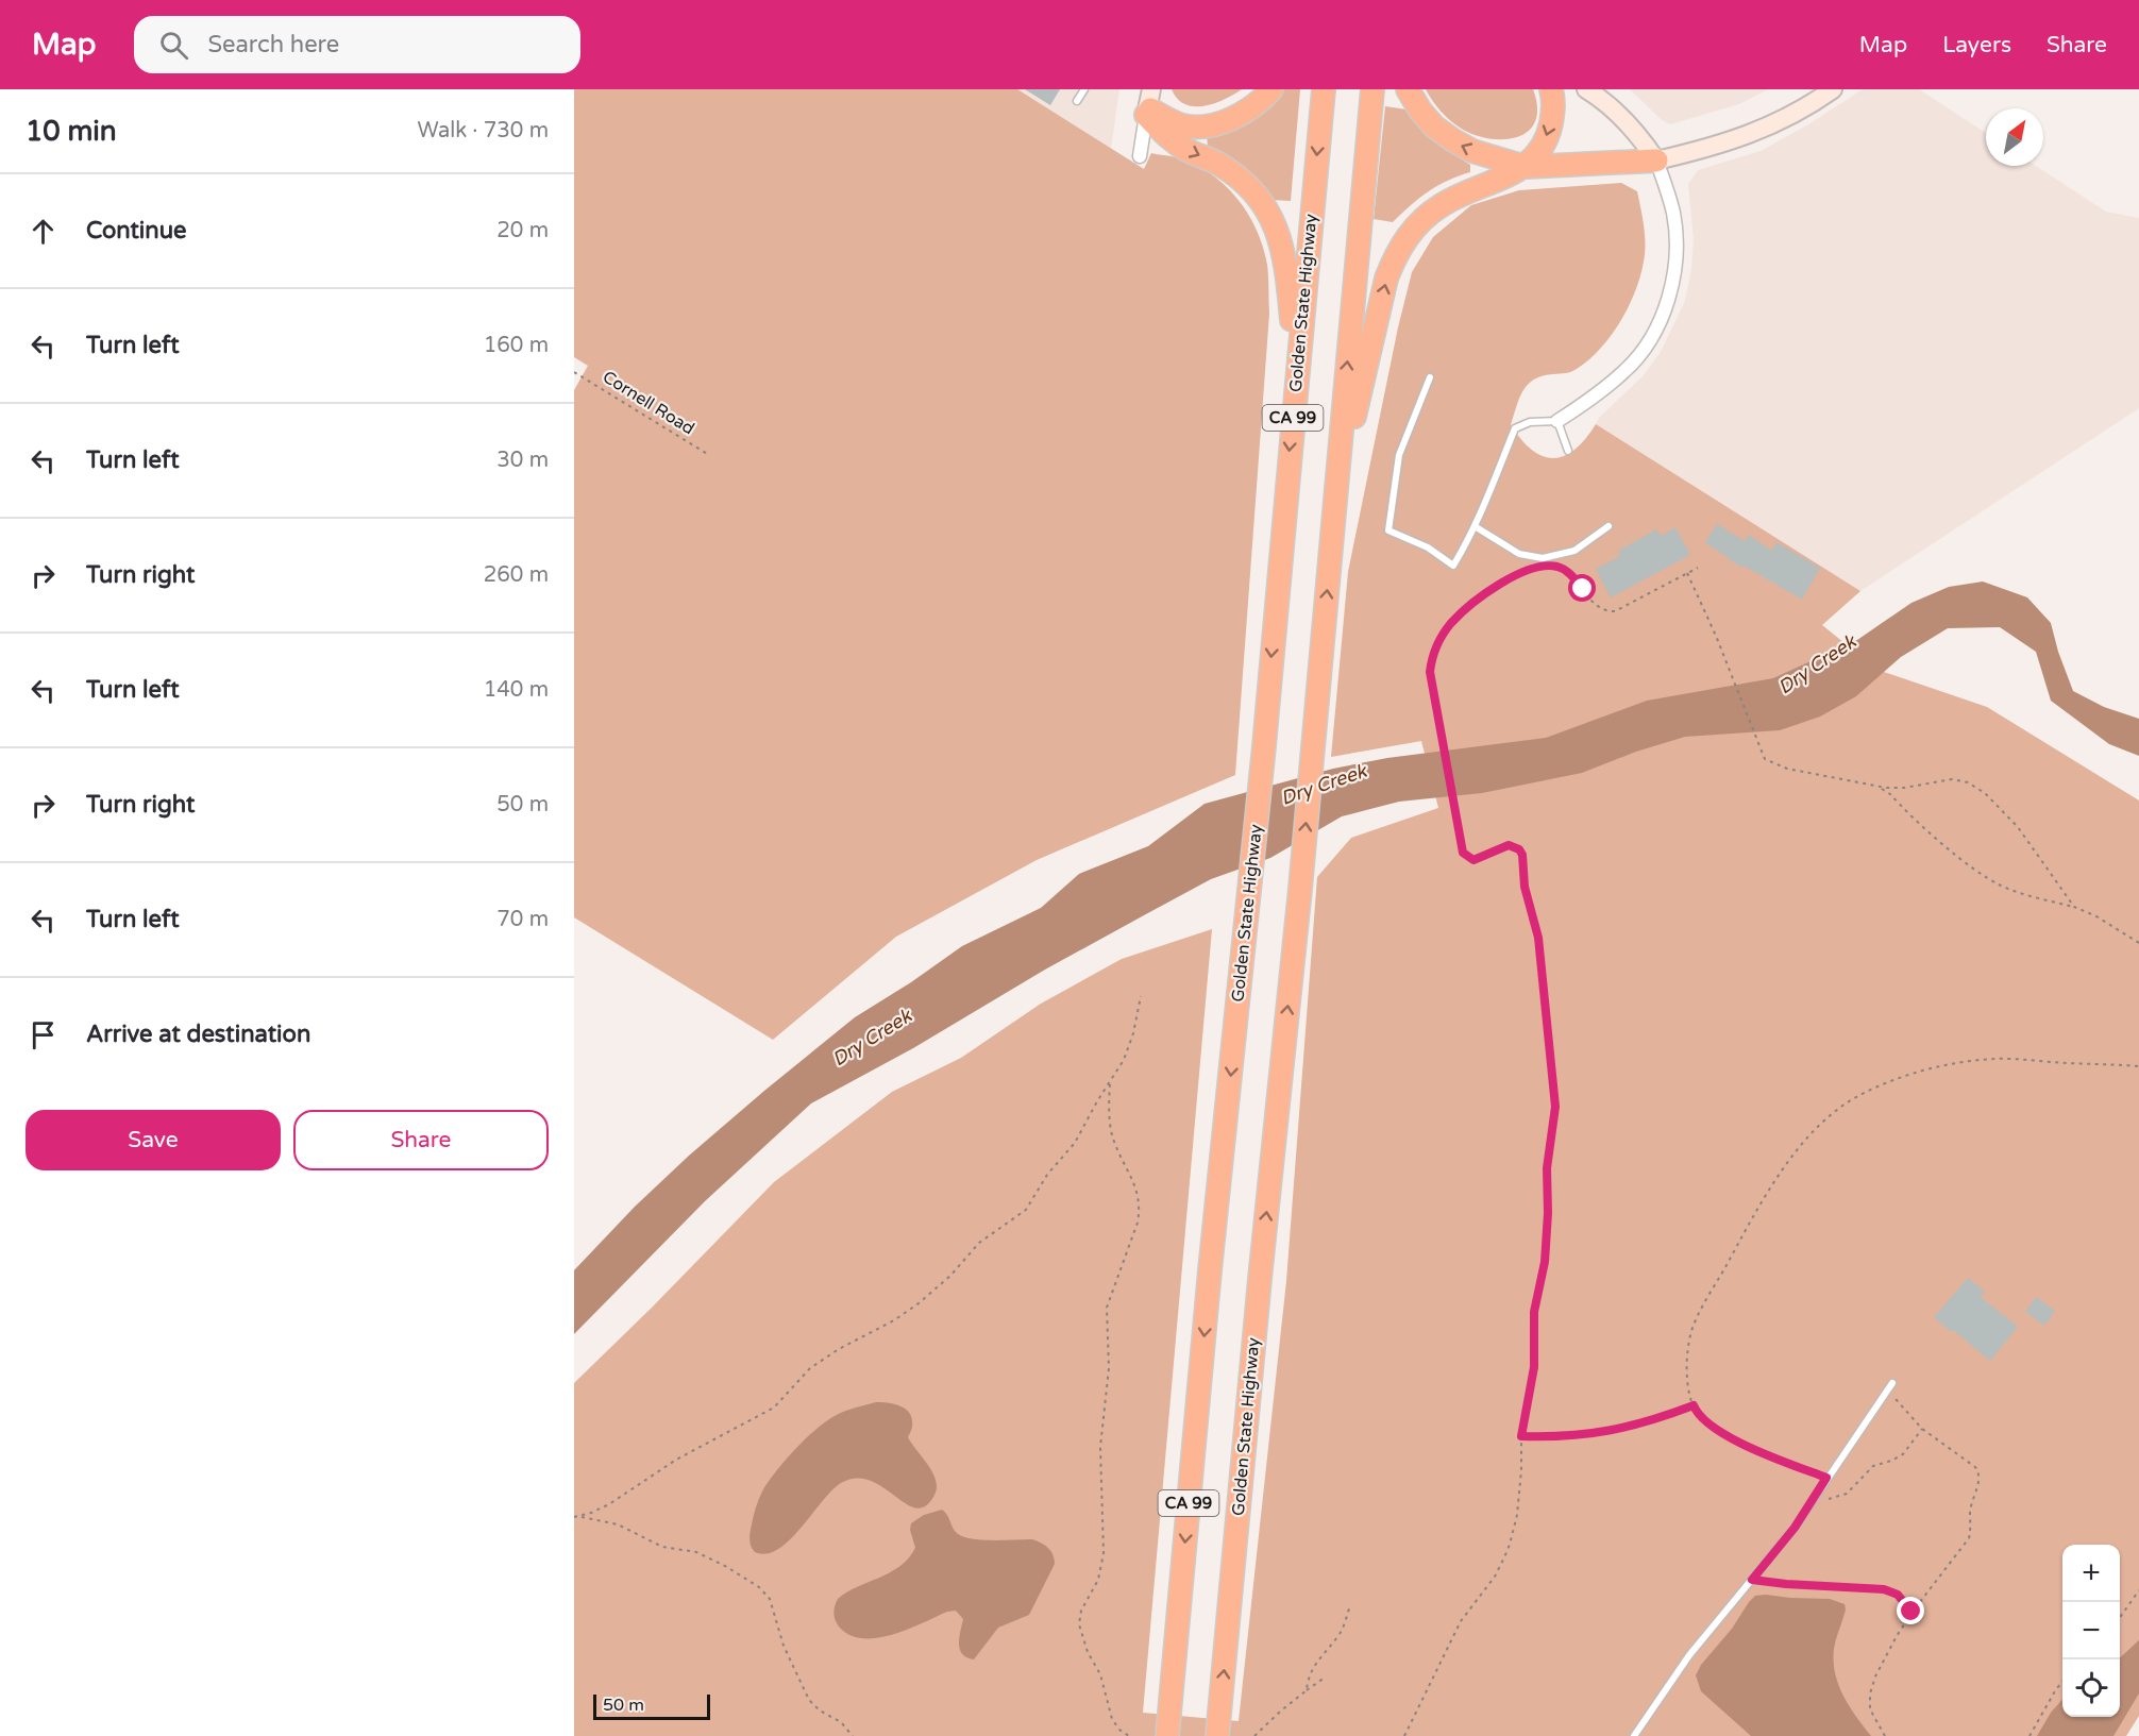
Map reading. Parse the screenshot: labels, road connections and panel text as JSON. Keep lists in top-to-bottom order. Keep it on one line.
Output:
{"streets":{"highway":["Golden State Highway","CA 99"],"path":["Cornell Road"]},"water":["Dry Creek"],"scale_bar":"50 m","north":"top right","page":{"header":"Map","search":"Search here","nav":["Map","Layers","Share"],"heading":["10 min","Walk · 730 m"],"list":[["Continue","20 m"],["Turn left","160 m"],["Turn left","30 m"],["Turn right","260 m"],["Turn left","140 m"],["Turn right","50 m"],["Turn left","70 m"],"Arrive at destination"],"buttons":["Save","Share"],"map_buttons":["+","−"],"scale":"50 m"}}
